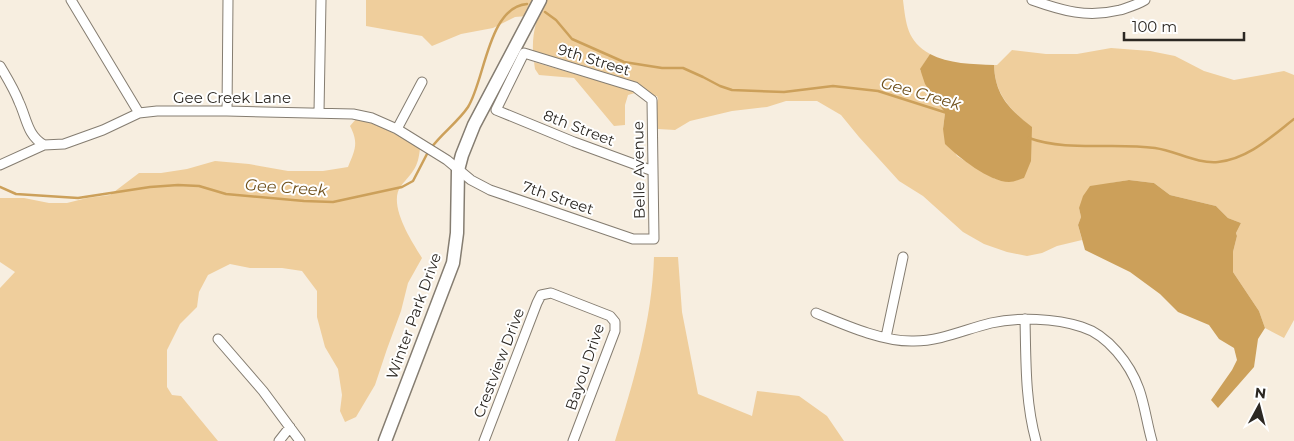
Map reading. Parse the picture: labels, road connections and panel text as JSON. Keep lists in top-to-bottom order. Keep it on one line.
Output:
{"streets":{"street":["9th Street","Gee Creek Lane","8th Street","Belle Avenue","7th Street","Winter Park Drive","Crestview Drive","Bayou Drive"]},"crossings":[["9th Street","8th Street"],["9th Street","Belle Avenue"],["Gee Creek Lane","7th Street"],["Gee Creek Lane","Winter Park Drive"],["8th Street","Belle Avenue"],["Belle Avenue","7th Street"],["7th Street","Winter Park Drive"],["Crestview Drive","Bayou Drive"]],"water":["Gee Creek"],"scale_bar":"100 m","north":"top"}
